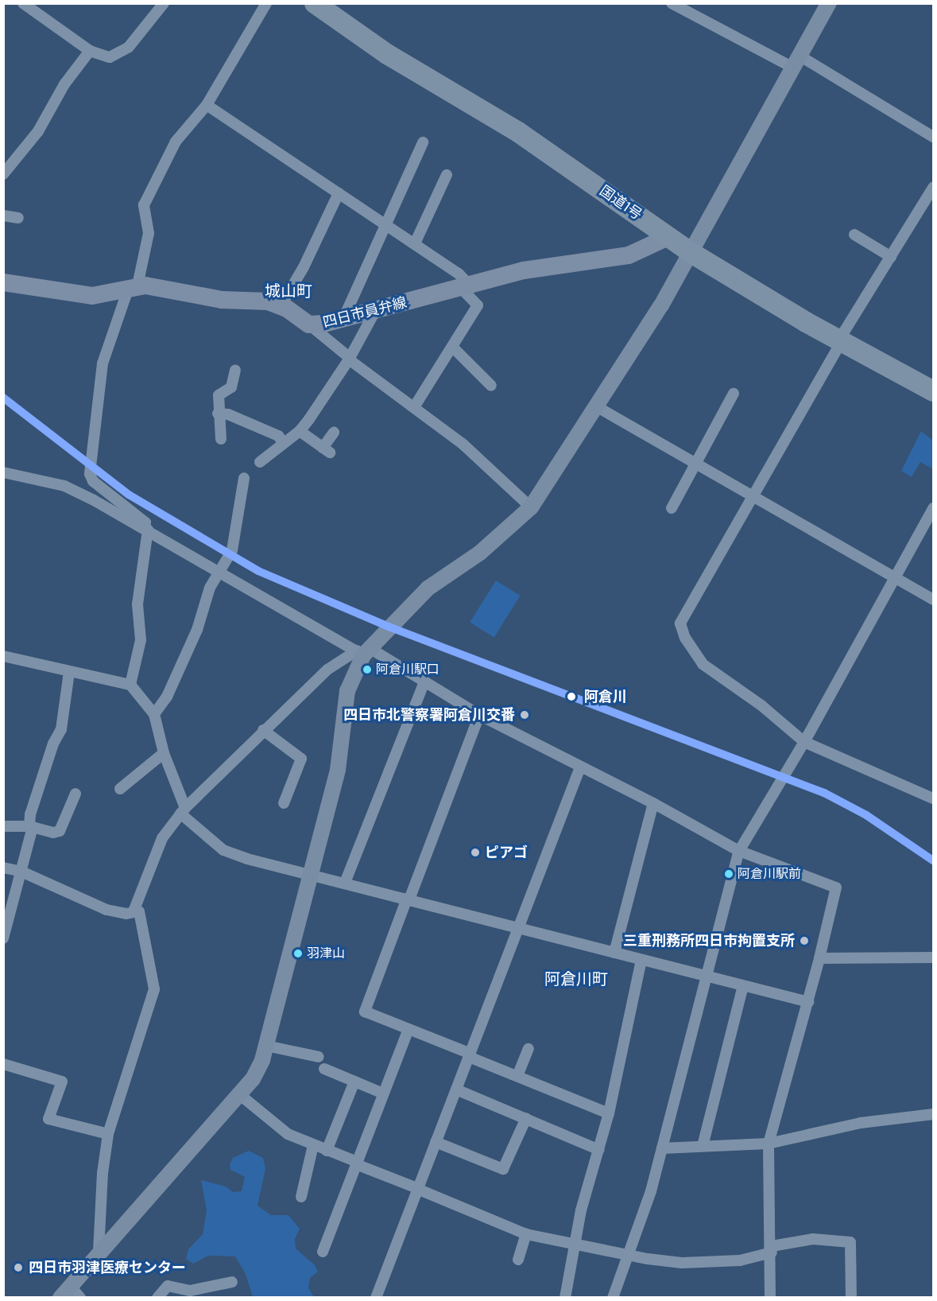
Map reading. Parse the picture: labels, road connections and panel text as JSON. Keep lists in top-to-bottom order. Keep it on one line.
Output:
{"streets":{"highway":["国道1号"],"main road":["四日市員弁線"]},"crossings":[["国道1号","四日市員弁線"]],"districts":["城山町","阿倉川町"],"places":["阿倉川駅口","阿倉川","四日市北警察署阿倉川交番","ピアゴ","阿倉川駅前","三重刑務所四日市拘置支所","羽津山","四日市羽津医療センター"]}
